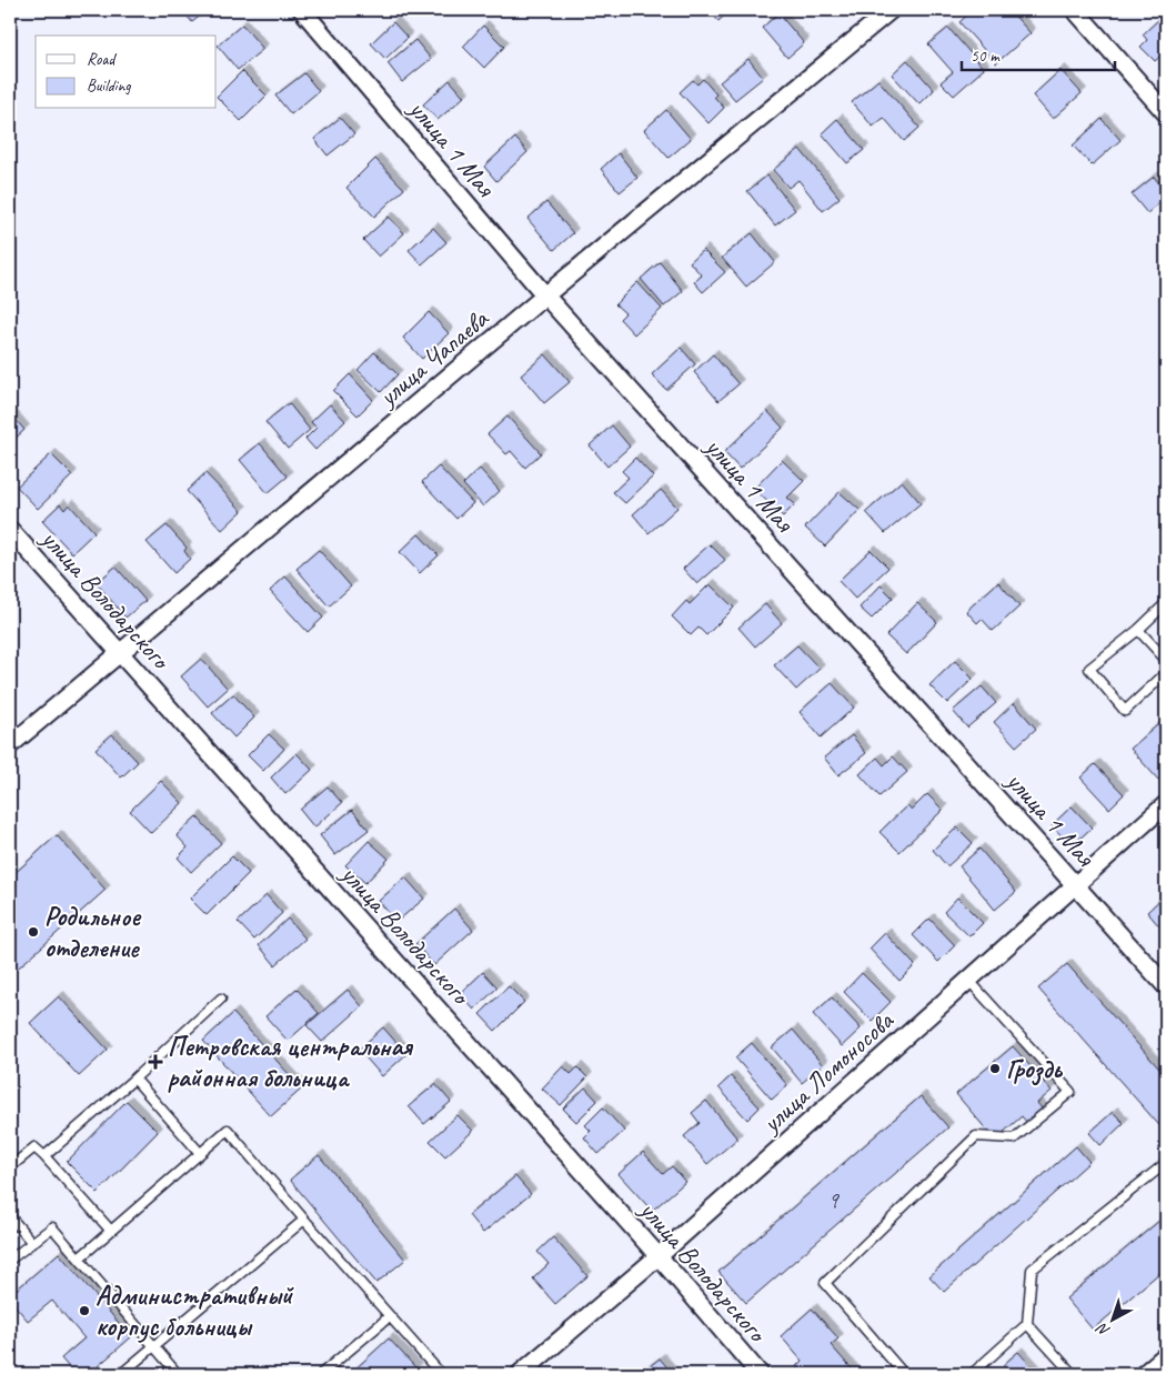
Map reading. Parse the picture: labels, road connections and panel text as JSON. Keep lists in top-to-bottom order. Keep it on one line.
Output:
{"streets":{"street":["улица 1 Мая","улица Чапаева","улица Володарского","улица Ломоносова"]},"crossings":[["улица 1 Мая","улица Чапаева"],["улица 1 Мая","улица Ломоносова"],["улица Чапаева","улица Володарского"],["улица Володарского","улица Ломоносова"]],"places":{"other":["Родильное отделение","Гроздь","Административный корпус больницы"],"health":["Петровская центральная районная больница"]},"house_numbers":["9"],"legend":["Road","Building"],"scale_bar":"50 m","north":"bottom left"}
